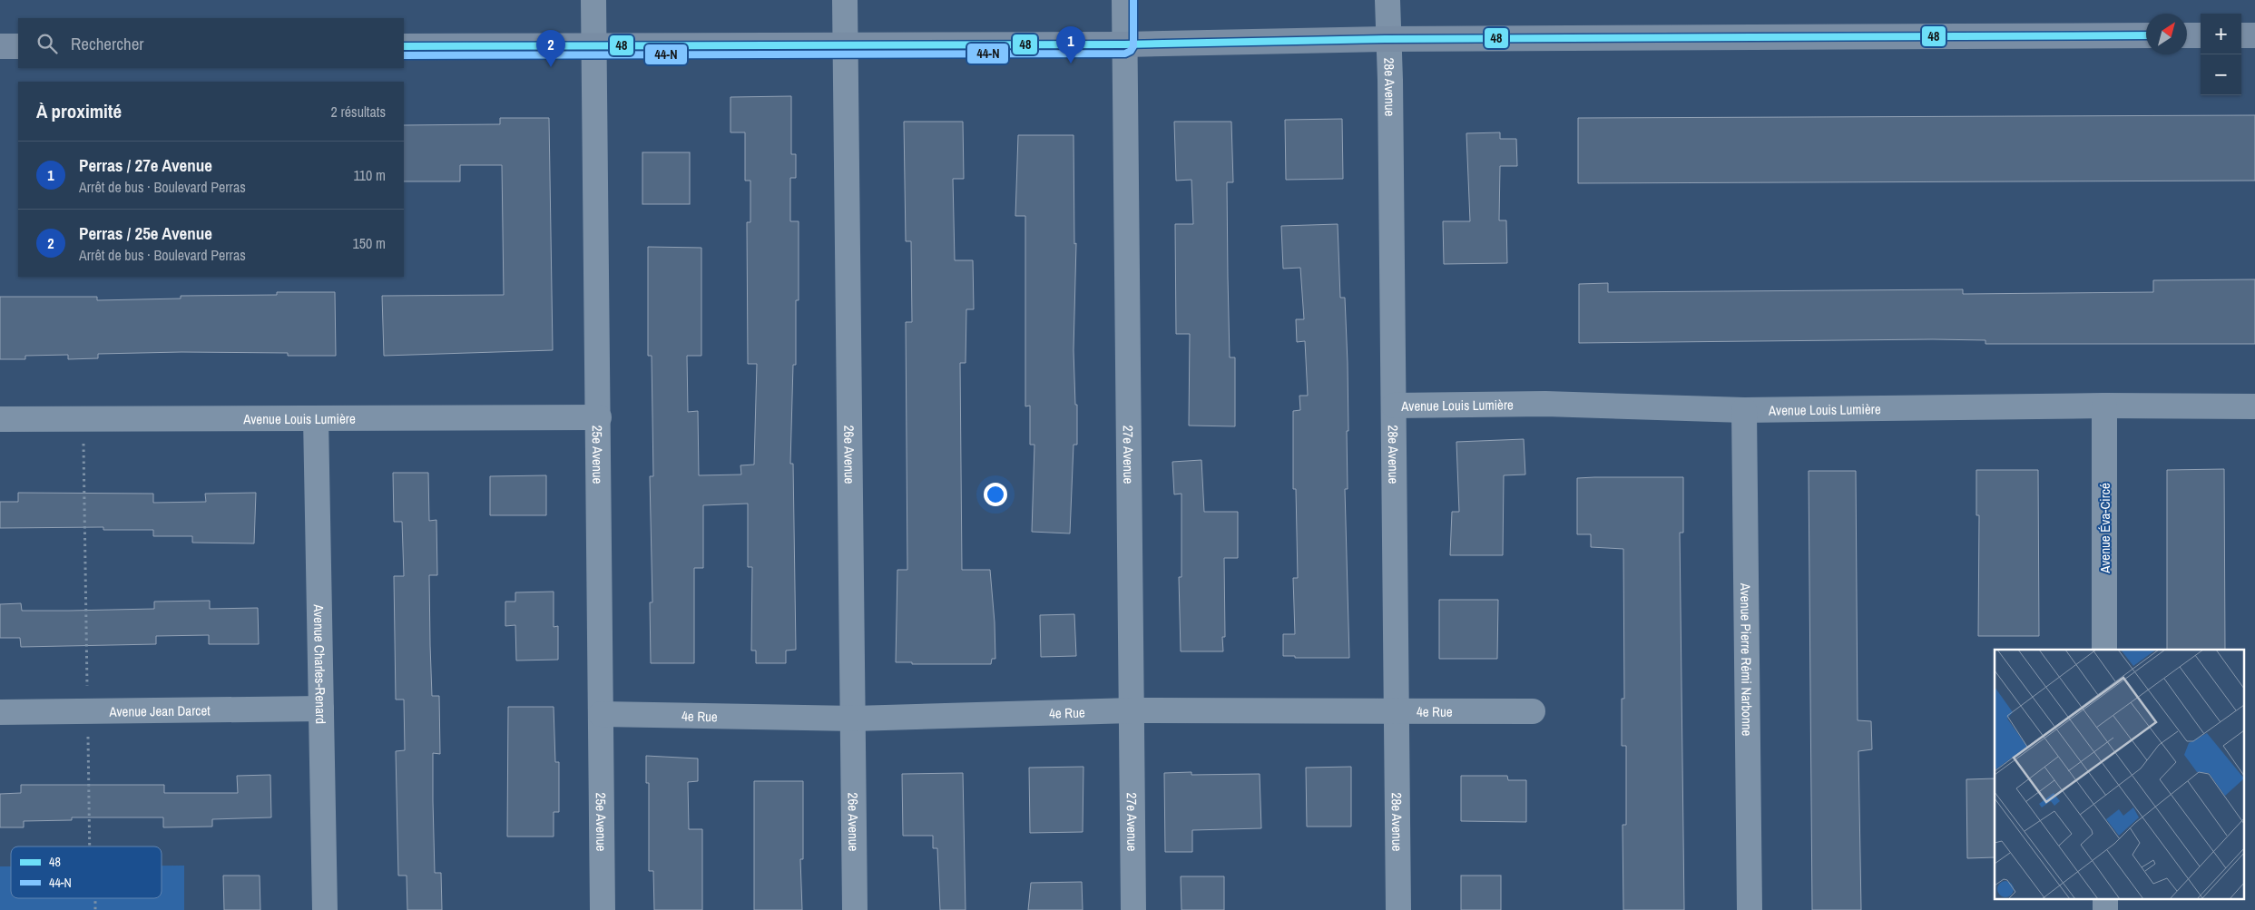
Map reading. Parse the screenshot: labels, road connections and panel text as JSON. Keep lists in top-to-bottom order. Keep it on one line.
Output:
{"streets":{"street":["28e Avenue","Avenue Louis Lumière","25e Avenue","26e Avenue","27e Avenue","Avenue Éva-Circé","Avenue Pierre Rémi Narbonne","Avenue Charles-Renard","Avenue Jean Darcet","4e Rue"]},"crossings":[["28e Avenue","Avenue Louis Lumière"],["28e Avenue","4e Rue"],["Avenue Louis Lumière","25e Avenue"],["Avenue Louis Lumière","Avenue Éva-Circé"],["Avenue Louis Lumière","Avenue Pierre Rémi Narbonne"],["Avenue Louis Lumière","Avenue Charles-Renard"],["25e Avenue","4e Rue"],["26e Avenue","4e Rue"],["27e Avenue","4e Rue"],["Avenue Charles-Renard","Avenue Jean Darcet"]],"lines":["transit line 44-N","transit line 48"],"legend":["48","44-N"],"north":"top right","page":{"map_buttons":["+","−"],"search":"Rechercher","pins":["1","2"],"heading":["À proximité","2 résultats"],"list":[{"mark":"1","name":"Perras / 27e Avenue","note":"Arrêt de bus · Boulevard Perras","value":"110 m"},{"mark":"2","name":"Perras / 25e Avenue","note":"Arrêt de bus · Boulevard Perras","value":"150 m"}]}}
